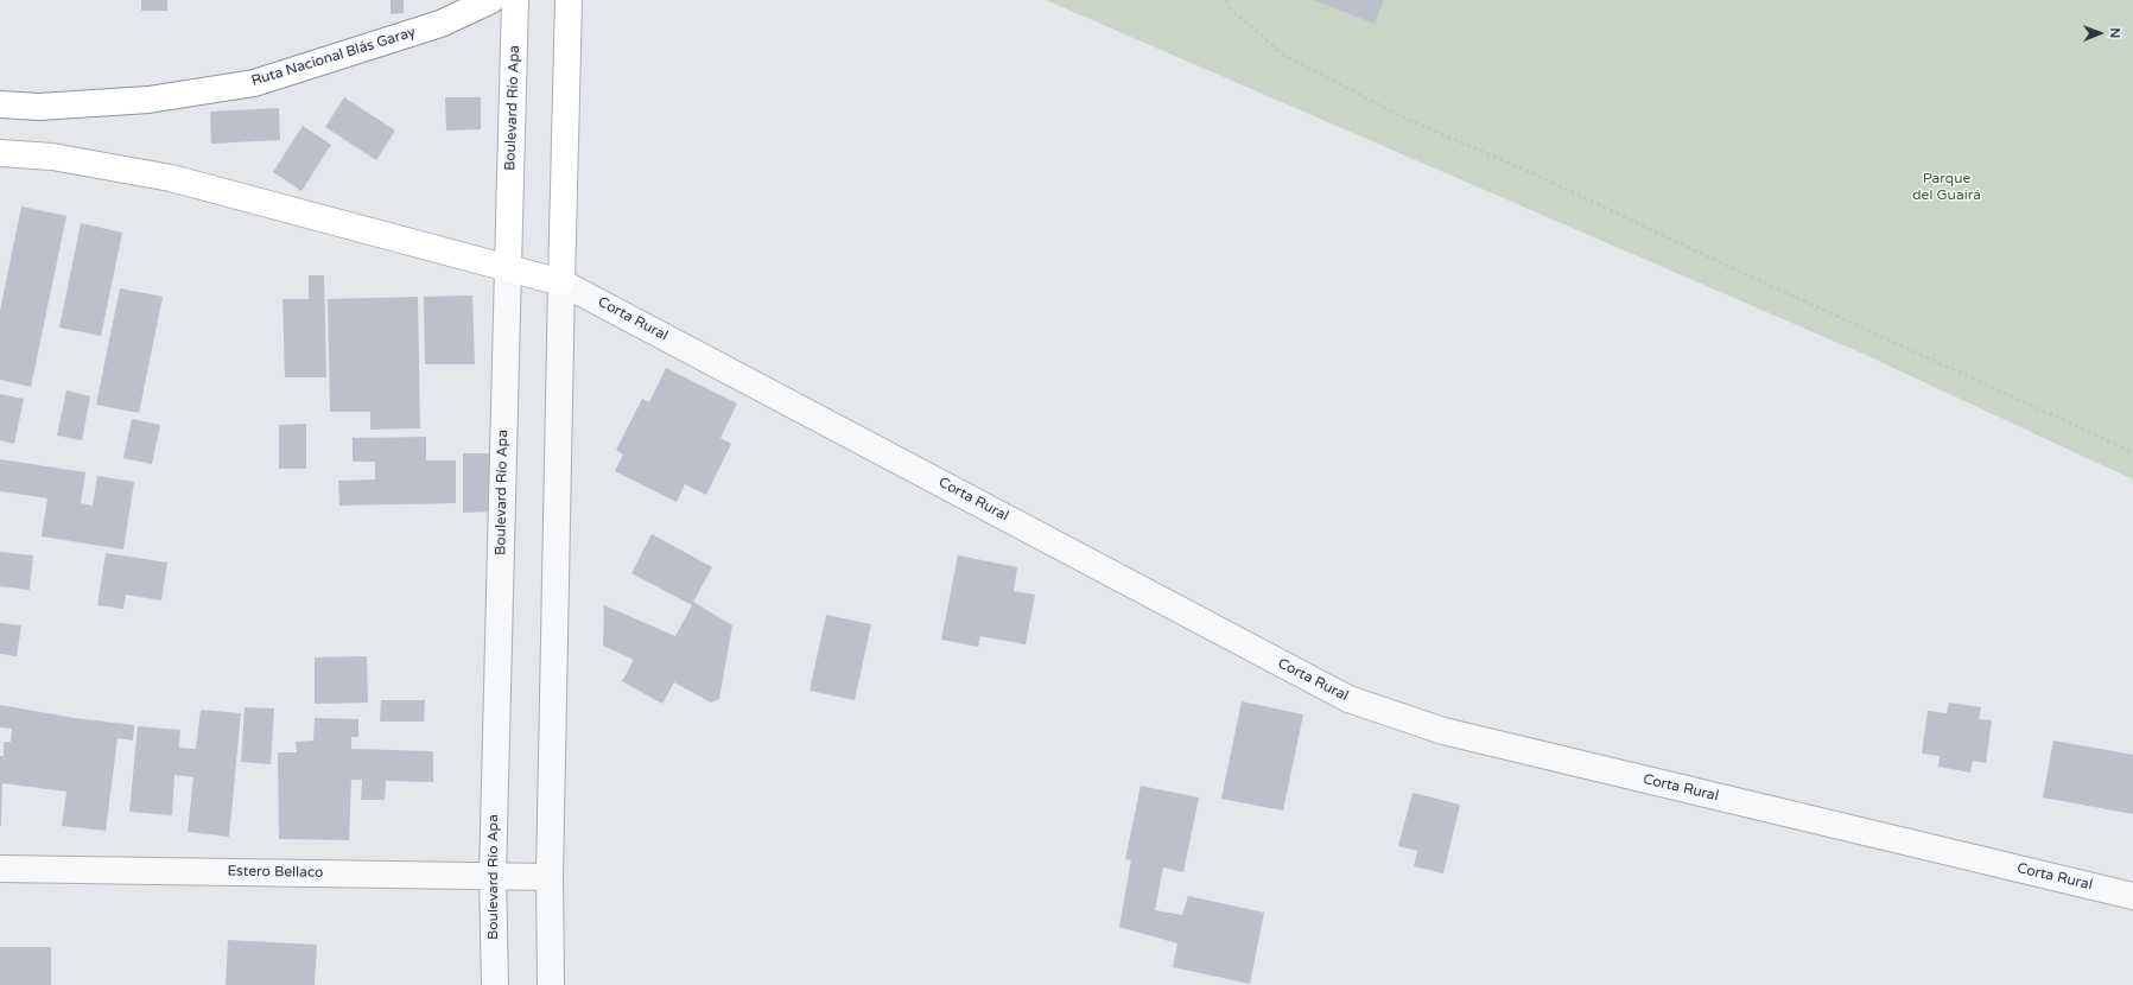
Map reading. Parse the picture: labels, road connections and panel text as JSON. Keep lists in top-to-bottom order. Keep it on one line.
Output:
{"streets":{"main road":["Ruta Nacional Blás Garay","Boulevard Río Apa"],"street":["Corta Rural","Estero Bellaco"]},"crossings":[["Boulevard Río Apa","Estero Bellaco"]],"parks":["Parque del Guairá"],"north":"right"}
